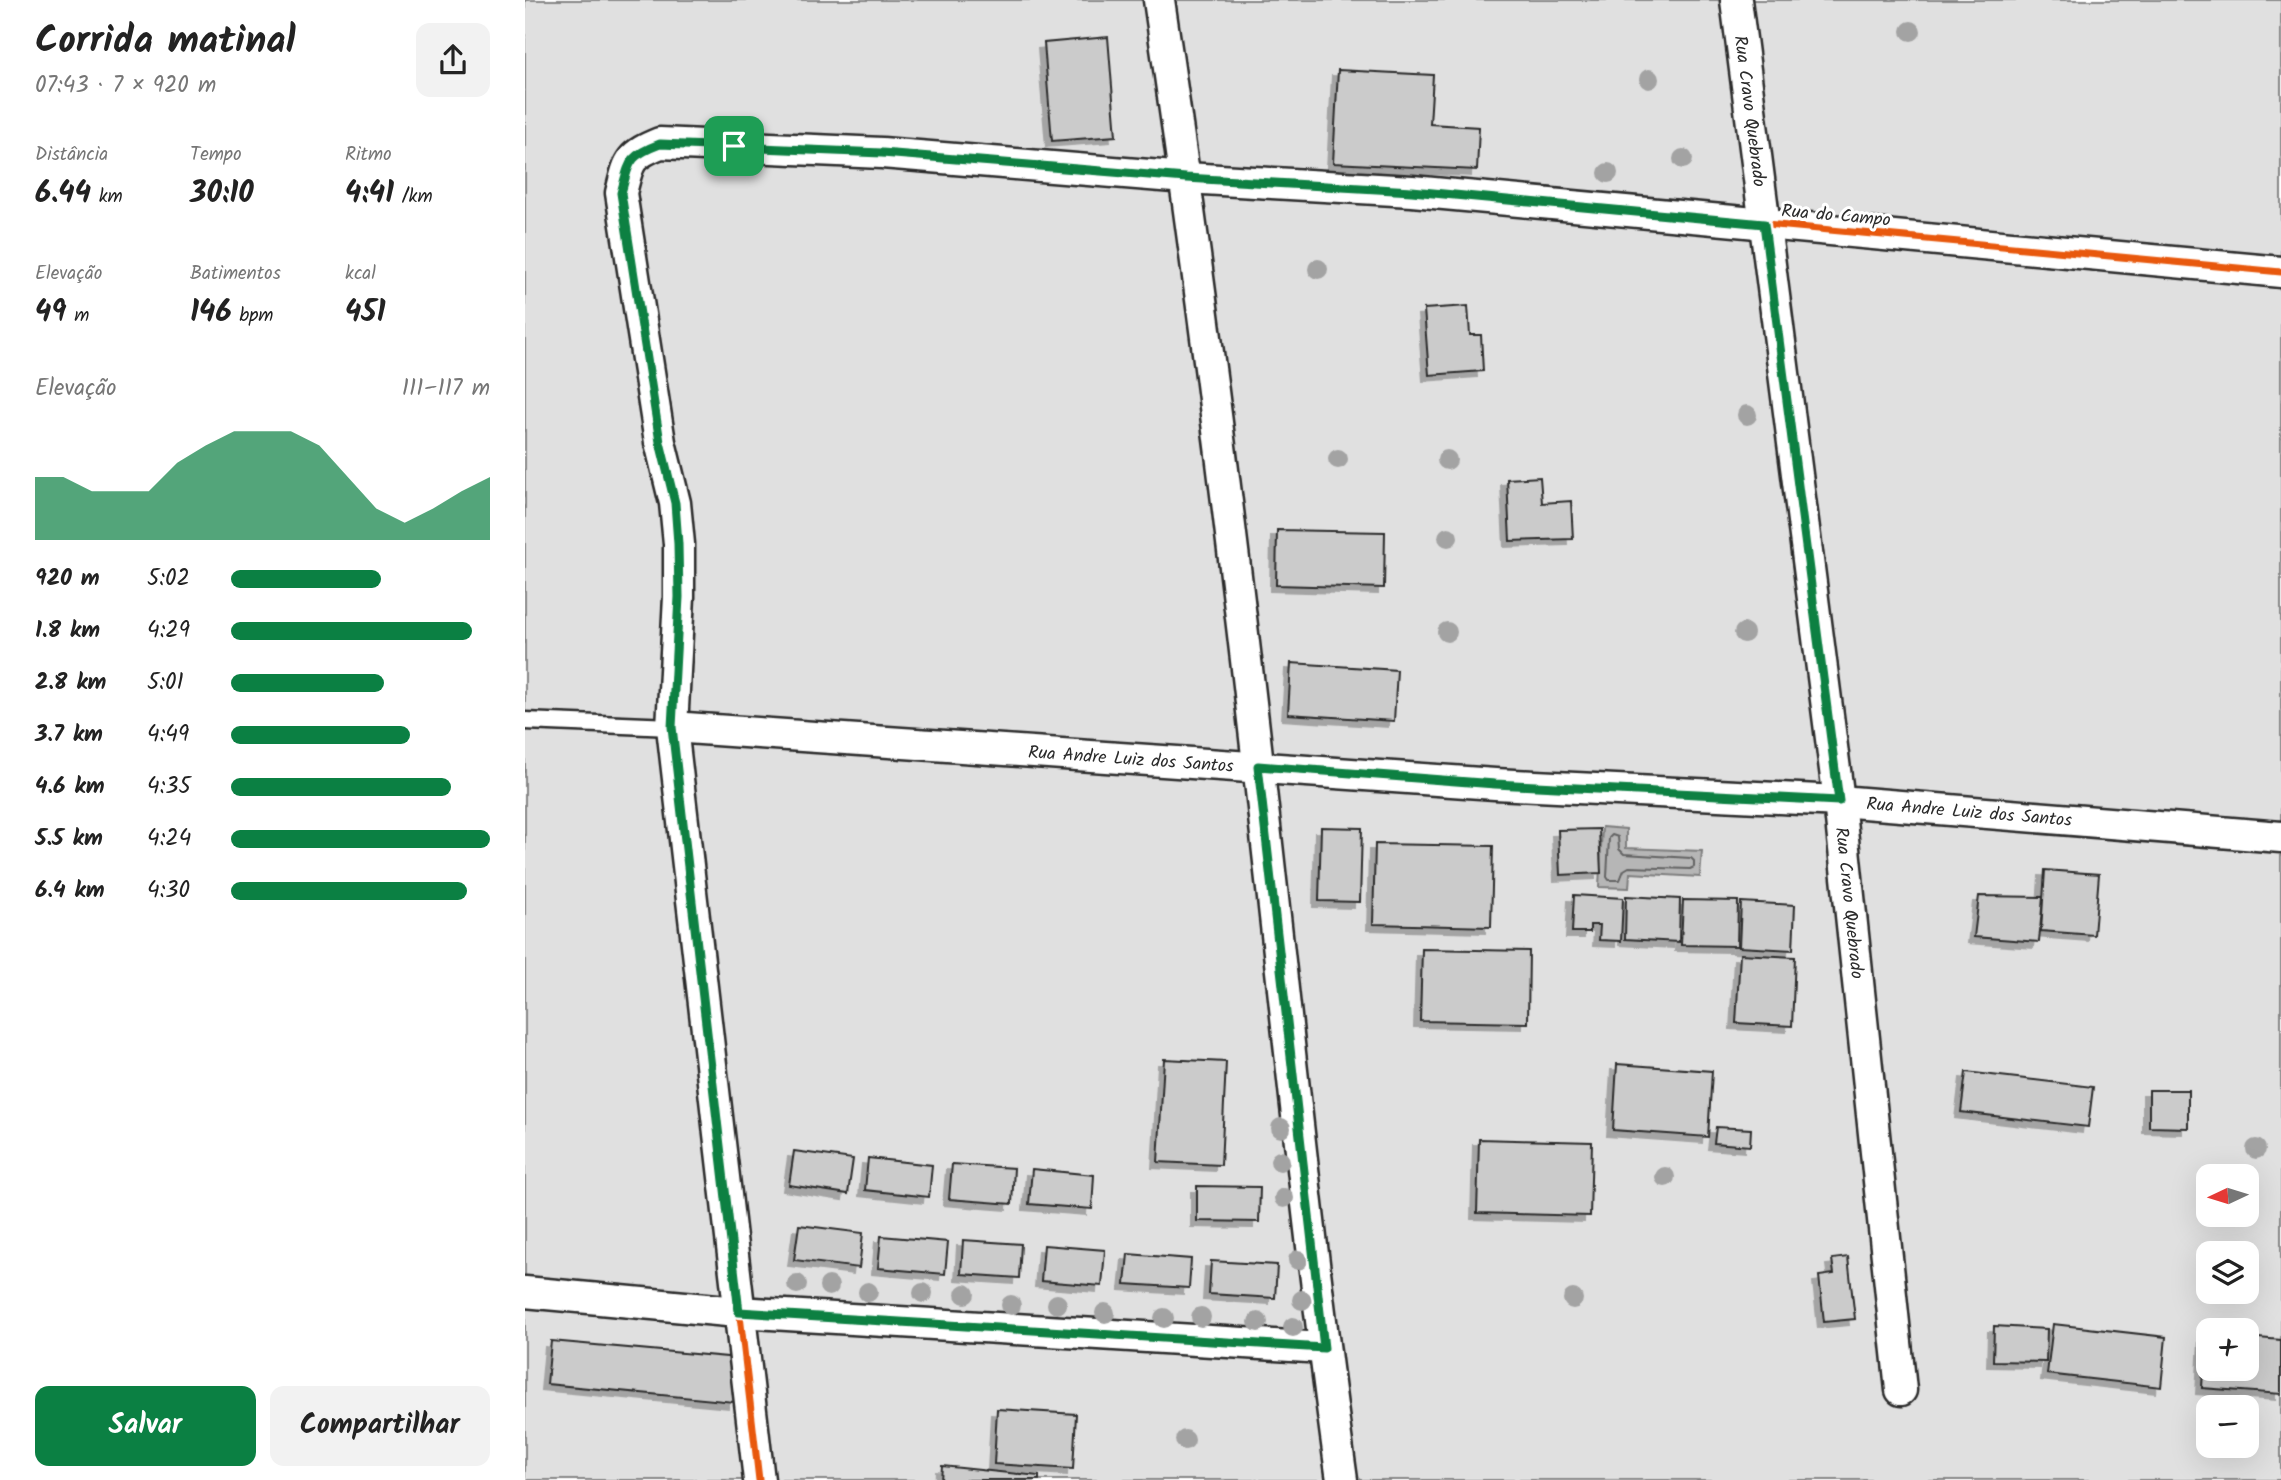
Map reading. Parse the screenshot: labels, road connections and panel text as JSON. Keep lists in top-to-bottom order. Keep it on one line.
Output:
{"streets":{"street":["Rua Cravo Quebrado","Rua do Campo","Rua Andre Luiz dos Santos"]},"crossings":[["Rua Cravo Quebrado","Rua do Campo"],["Rua Cravo Quebrado","Rua Andre Luiz dos Santos"],["Rua do Campo","Rua Andre Luiz dos Santos"]],"north":"left","page":{"heading":["Corrida matinal","07:43 · 7 × 920 m"],"stats":[["Distância","6.44 km"],["Tempo","30:10"],["Ritmo","4:41 /km"],["Elevação","49 m"],["Batimentos","146 bpm"],["kcal","451"]],"chart":["Elevação","111–117 m"],"list":[{"name":"920 m","note":"5:02"},{"name":"1.8 km","note":"4:29"},{"name":"2.8 km","note":"5:01"},{"name":"3.7 km","note":"4:49"},{"name":"4.6 km","note":"4:35"},{"name":"5.5 km","note":"4:24"},{"name":"6.4 km","note":"4:30"}],"map_buttons":["+","−"],"buttons":["Salvar","Compartilhar"]}}
